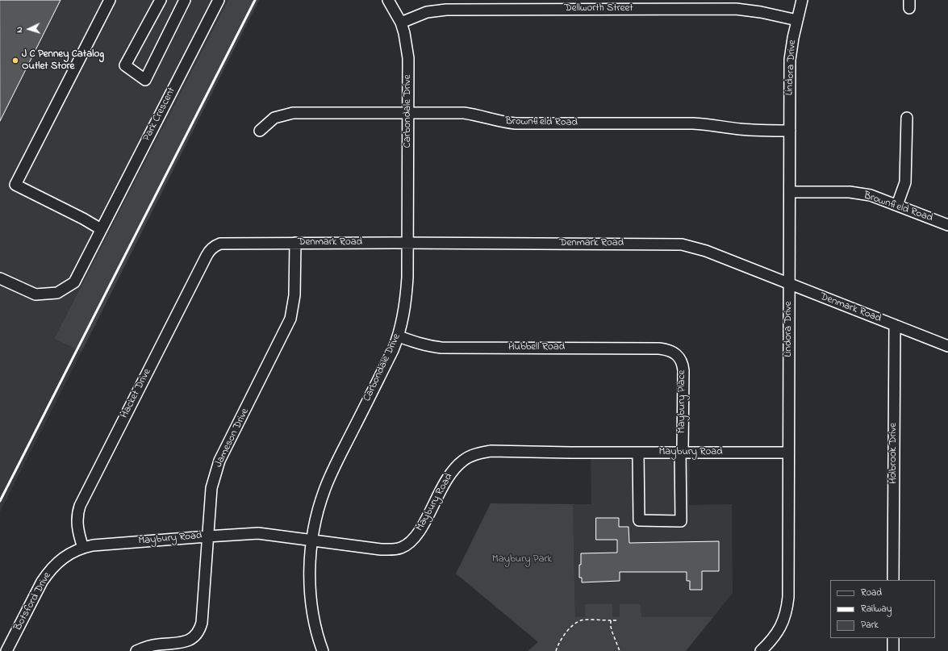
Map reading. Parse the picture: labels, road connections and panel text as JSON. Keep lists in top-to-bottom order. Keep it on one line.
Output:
{"streets":{"street":["Dellworth Street","Lindora Drive","Carbondale Drive","Park Crescent","Brownfield Road","Denmark Road","Hubbell Road","Hacket Drive","Maybury Place","Jameson Drive","Maybury Road","Holbrook Drive","Botsford Drive"]},"crossings":[["Dellworth Street","Lindora Drive"],["Dellworth Street","Carbondale Drive"],["Lindora Drive","Brownfield Road"],["Lindora Drive","Denmark Road"],["Lindora Drive","Maybury Road"],["Carbondale Drive","Brownfield Road"],["Carbondale Drive","Denmark Road"],["Carbondale Drive","Hubbell Road"],["Carbondale Drive","Maybury Road"],["Denmark Road","Hacket Drive"],["Denmark Road","Jameson Drive"],["Denmark Road","Holbrook Drive"],["Hubbell Road","Maybury Place"],["Hacket Drive","Maybury Road"],["Hacket Drive","Botsford Drive"],["Maybury Place","Maybury Road"],["Jameson Drive","Maybury Road"],["Maybury Road","Botsford Drive"]],"parks":["Maybury Park"],"places":["J C Penney Catalog Outlet Store"],"legend":["Road","Railway","Park"],"north":"left"}
